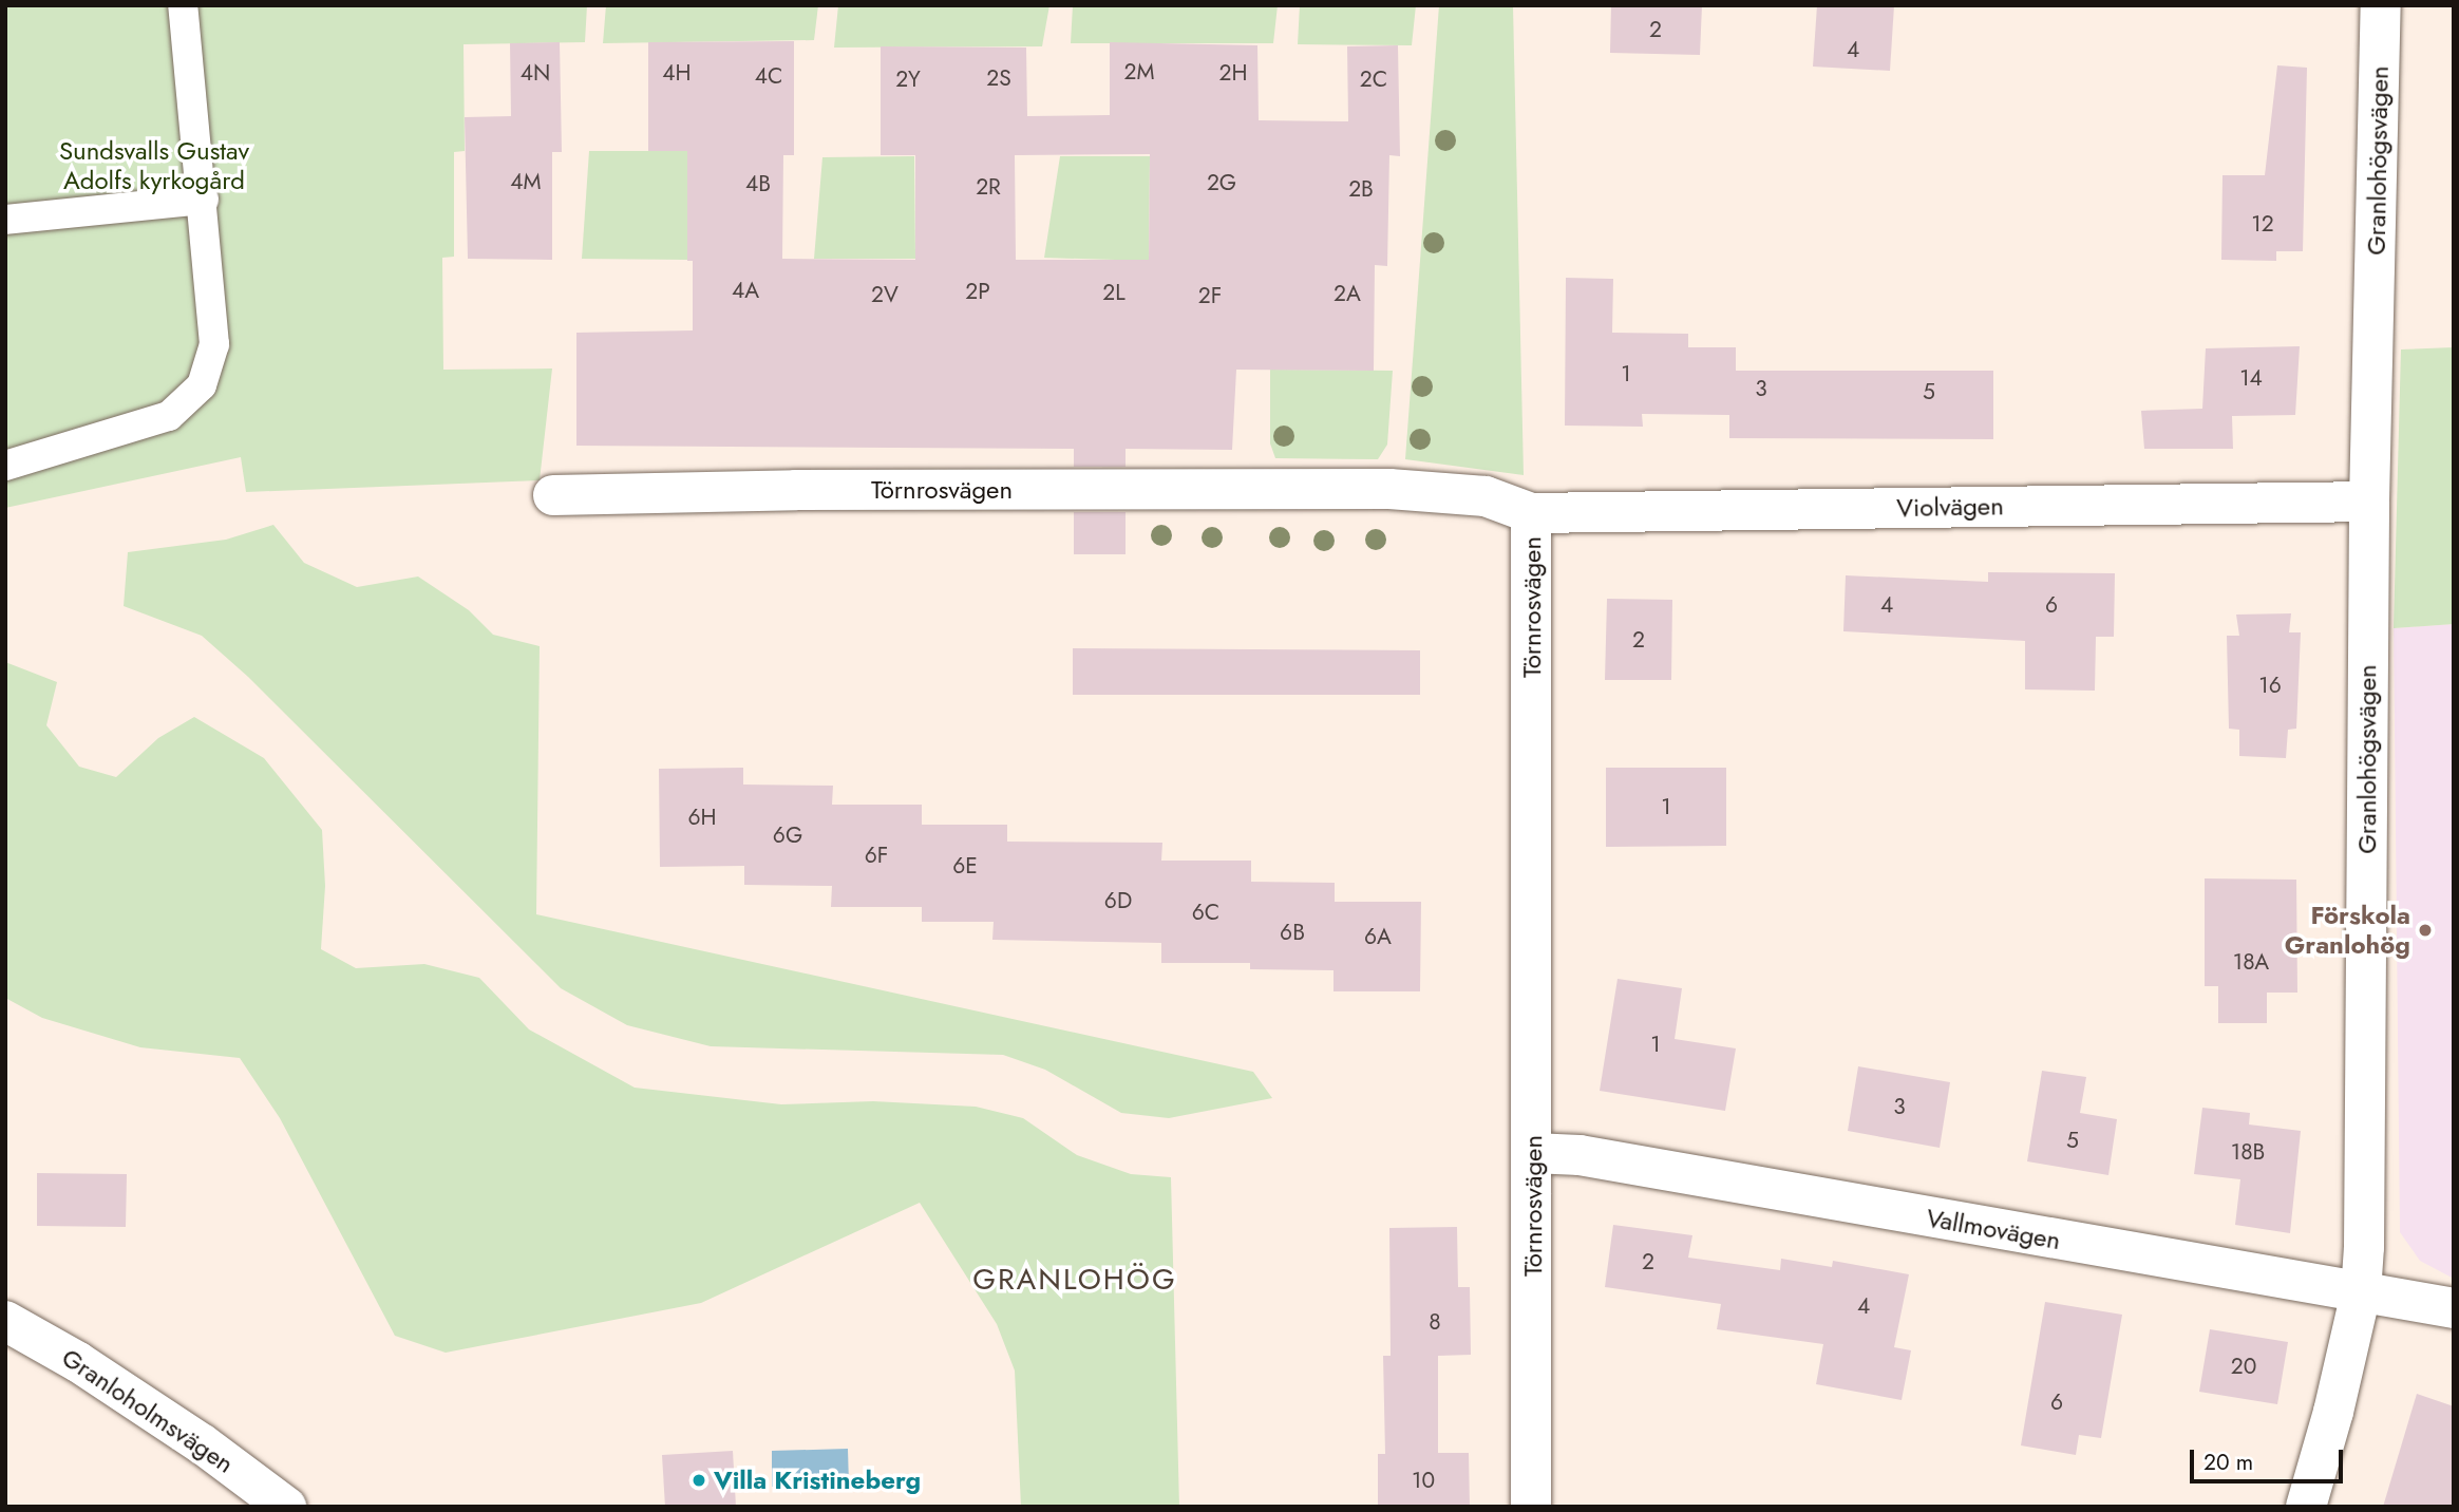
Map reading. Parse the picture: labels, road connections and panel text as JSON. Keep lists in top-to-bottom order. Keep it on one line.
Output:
{"streets":{"street":["Granlohögsvägen","Törnrosvägen","Violvägen","Vallmovägen","Granloholmsvägen"]},"crossings":[["Granlohögsvägen","Violvägen"],["Granlohögsvägen","Vallmovägen"],["Törnrosvägen","Violvägen"],["Törnrosvägen","Vallmovägen"]],"districts":["GRANLOHÖG"],"parks":["Sundsvalls Gustav Adolfs kyrkogård"],"places":["Förskola Granlohög","Villa Kristineberg"],"house_numbers":["2","4","2M","4N","4H","2H","4C","2S","2Y","2C","4M","2G","4B","2R","2B","12","4A","2P","2L","2A","2V","2F","1","14","3","5","4","6","2","16","1","6H","6G","6F","6E","6D","6C","6B","6A","18A","1","3","5","18B","2","4","8","20","6","10"],"scale_bar":"20 m"}
